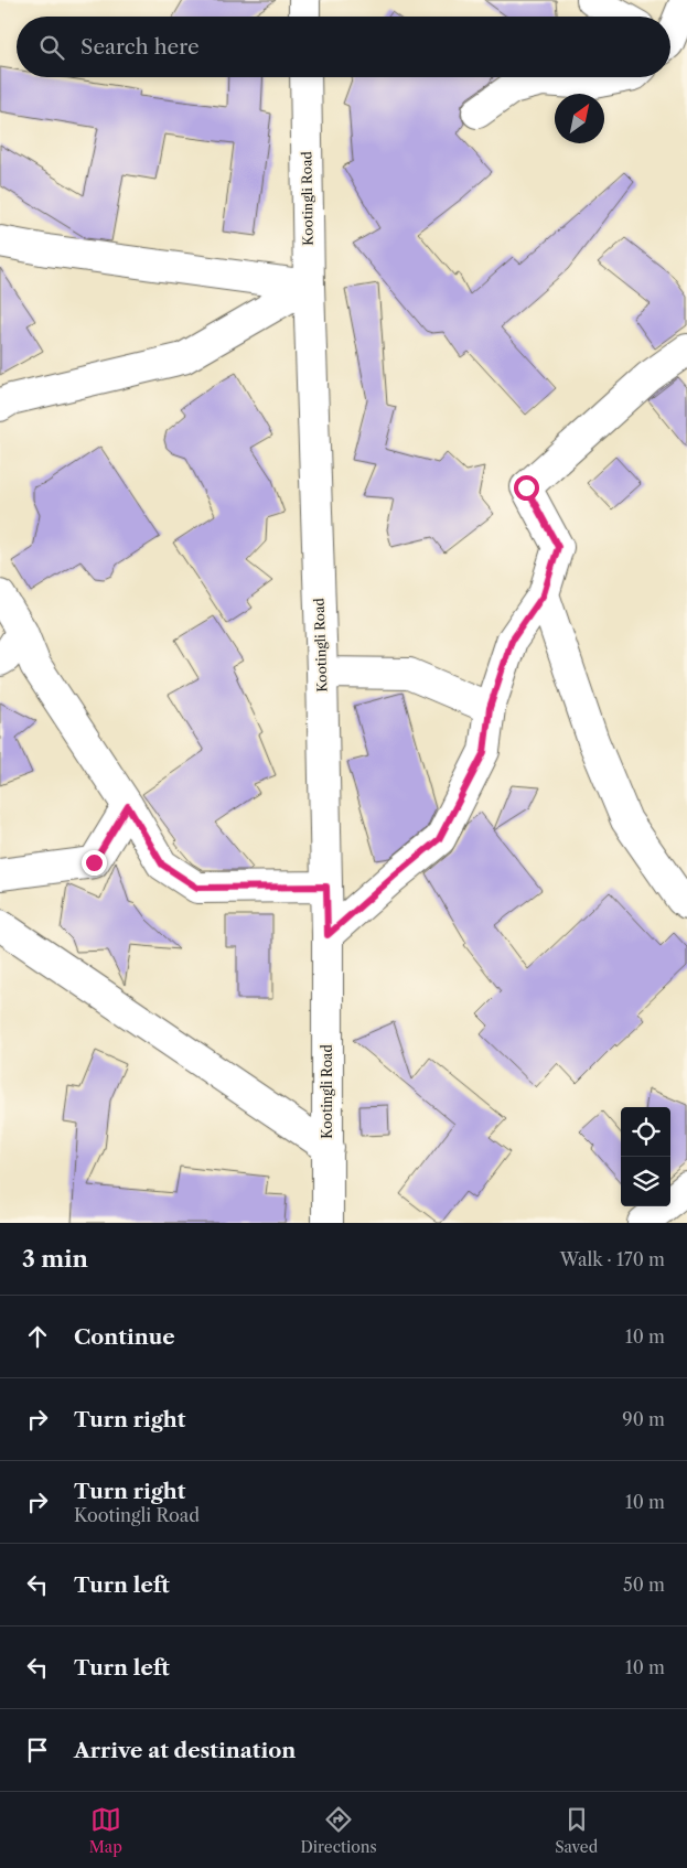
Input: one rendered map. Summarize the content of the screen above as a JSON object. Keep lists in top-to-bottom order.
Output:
{
  "streets": {
    "street": ["Kootingli Road"]
  },
  "north": "top right",
  "page": {
    "search": "Search here",
    "heading": ["3 min", "Walk · 170 m"],
    "list": [
      ["Continue", "10 m"],
      ["Turn right", "90 m"],
      ["Turn right", "Kootingli Road", "10 m"],
      ["Turn left", "50 m"],
      ["Turn left", "10 m"],
      "Arrive at destination"
    ],
    "nav": ["Map", "Directions", "Saved"]
  }
}
